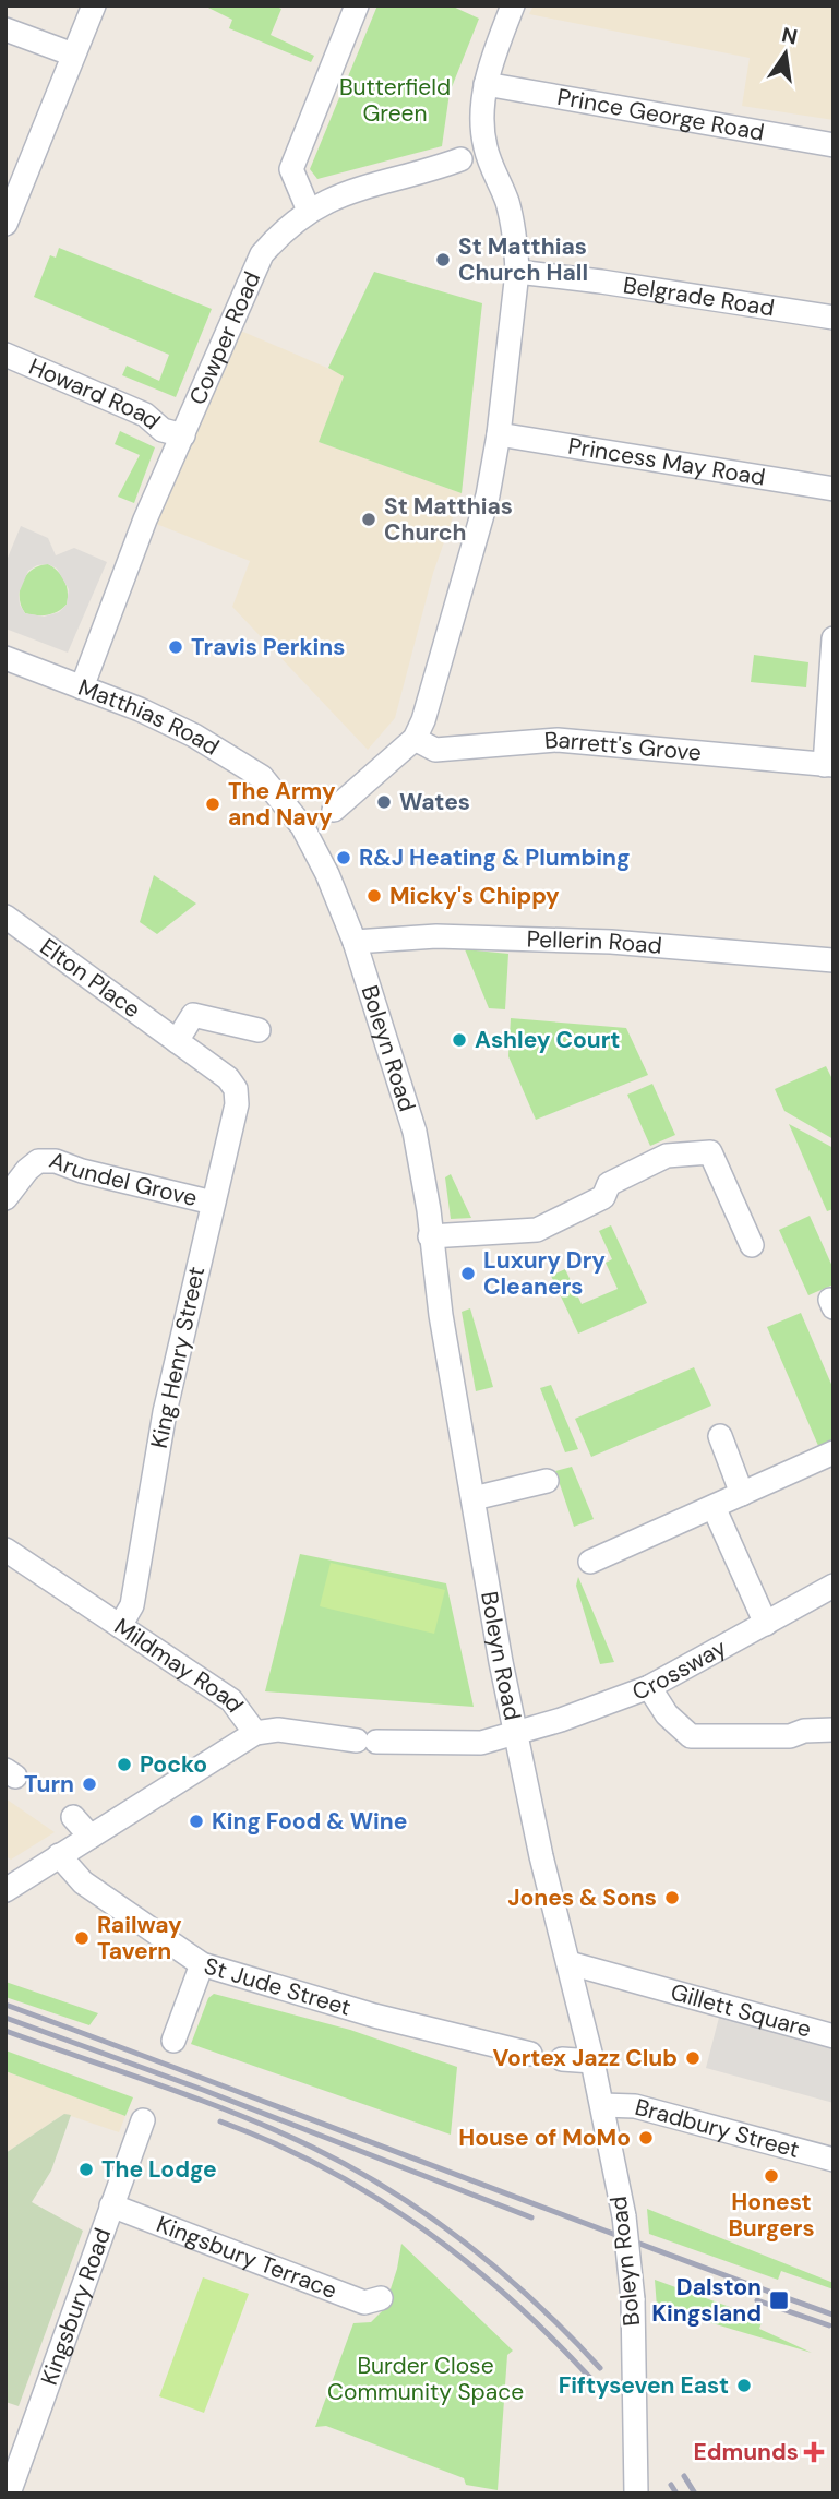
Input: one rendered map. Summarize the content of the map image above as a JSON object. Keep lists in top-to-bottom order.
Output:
{
  "streets": {
    "street": [
      "Prince George Road",
      "Belgrade Road",
      "Cowper Road",
      "Howard Road",
      "Princess May Road",
      "Matthias Road",
      "Barrett's Grove",
      "Pellerin Road",
      "Elton Place",
      "Boleyn Road",
      "Arundel Grove",
      "King Henry Street",
      "Mildmay Road",
      "Crossway",
      "St Jude Street",
      "Gillett Square",
      "Bradbury Street",
      "Kingsbury Terrace",
      "Kingsbury Road"
    ]
  },
  "crossings": [
    ["Cowper Road", "Howard Road"],
    ["Cowper Road", "Matthias Road"],
    ["Matthias Road", "Boleyn Road"],
    ["Pellerin Road", "Boleyn Road"],
    ["Elton Place", "King Henry Street"],
    ["Boleyn Road", "Mildmay Road"],
    ["Boleyn Road", "Crossway"],
    ["Boleyn Road", "Gillett Square"],
    ["Boleyn Road", "Bradbury Street"],
    ["Arundel Grove", "King Henry Street"],
    ["King Henry Street", "Mildmay Road"],
    ["Mildmay Road", "Crossway"],
    ["Kingsbury Terrace", "Kingsbury Road"]
  ],
  "parks": ["Butterfield Green", "Burder Close Community Space"],
  "places": {
    "other": [
      "St Matthias Church Hall",
      "St Matthias Church",
      "Travis Perkins",
      "Wates",
      "The Army and Navy",
      "R&J Heating & Plumbing",
      "Micky's Chippy",
      "Ashley Court",
      "Luxury Dry Cleaners",
      "Pocko",
      "Turn",
      "King Food & Wine",
      "Jones & Sons",
      "Railway Tavern",
      "Vortex Jazz Club",
      "House of MoMo",
      "The Lodge",
      "Honest Burgers",
      "Fiftyseven East"
    ],
    "transit": ["Dalston Kingsland"],
    "health": ["Edmunds"]
  },
  "north": "top"
}
